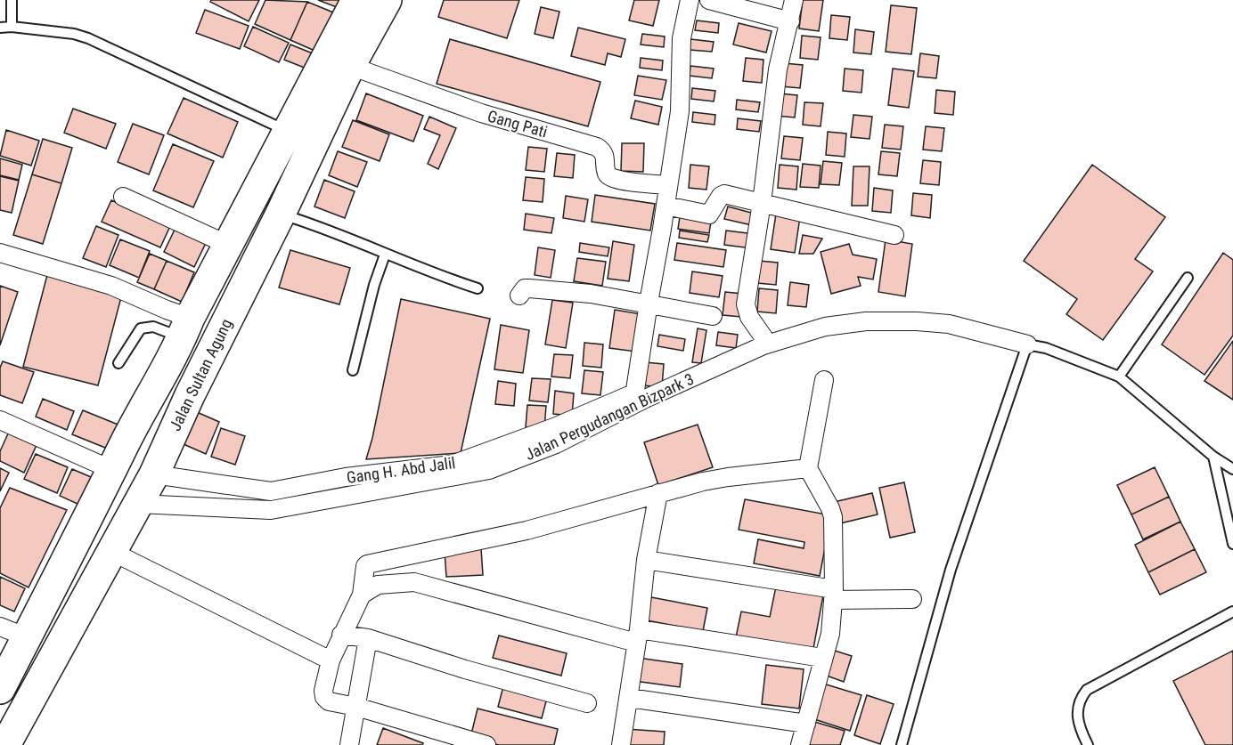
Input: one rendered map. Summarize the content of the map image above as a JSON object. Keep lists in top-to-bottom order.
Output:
{
  "streets": {
    "highway": ["Jalan Sultan Agung"],
    "street": ["Gang Pati", "Jalan Pergudangan Bizpark 3", "Gang H. Abd Jalil"]
  },
  "crossings": [
    ["Gang Pati", "Jalan Sultan Agung"],
    ["Jalan Sultan Agung", "Jalan Pergudangan Bizpark 3"],
    ["Jalan Sultan Agung", "Gang H. Abd Jalil"]
  ]
}
